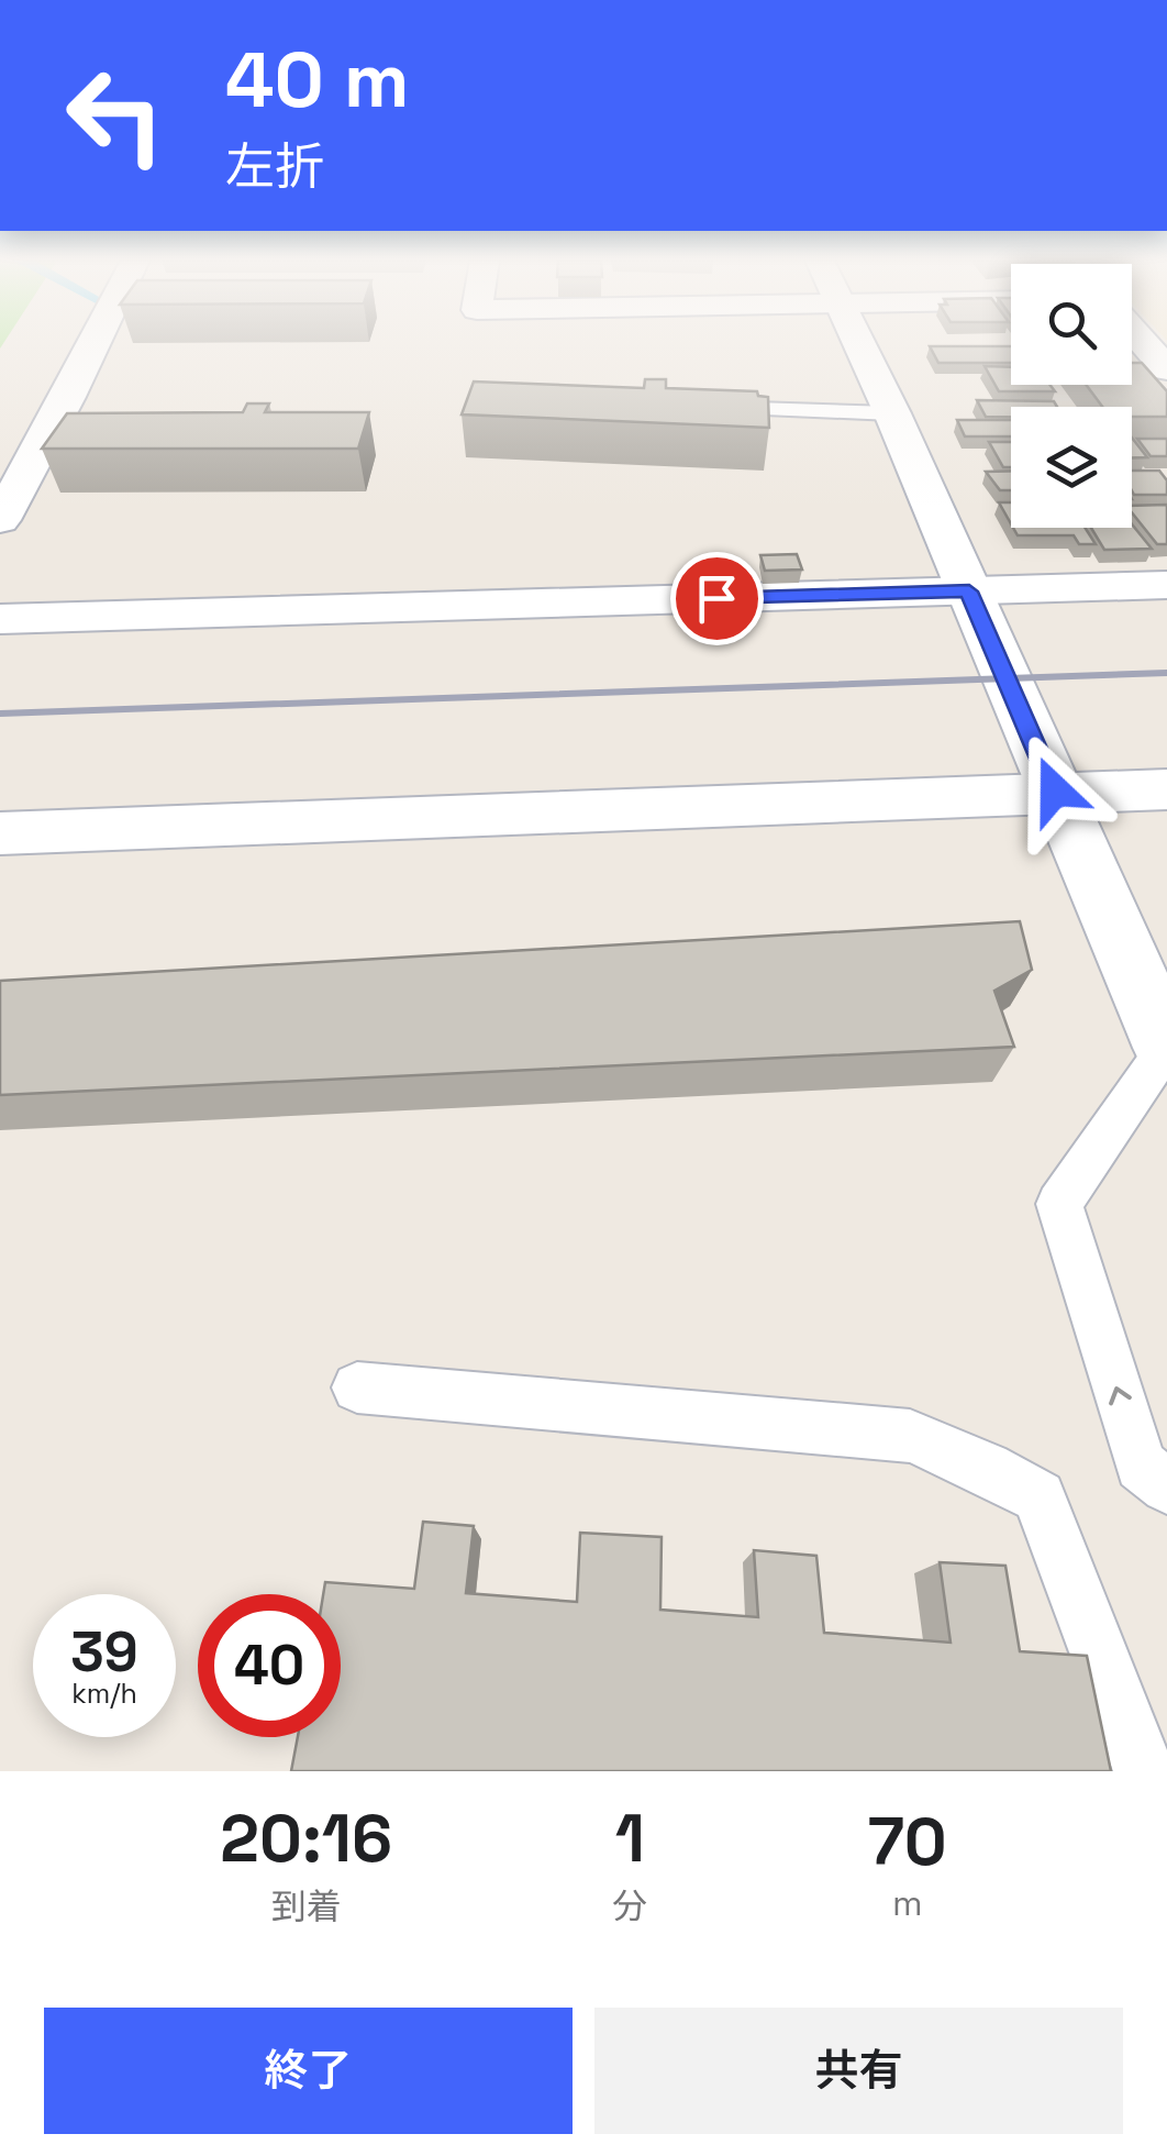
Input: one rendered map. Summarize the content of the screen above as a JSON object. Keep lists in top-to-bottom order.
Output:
{
  "page": {
    "turn": ["40 m", "左折"],
    "speed": "39 km/h",
    "limit": "40",
    "eta": [
      "20:16",
      "到着",
      "1",
      "分",
      "70",
      "m"
    ],
    "buttons": ["終了", "共有"]
  }
}
